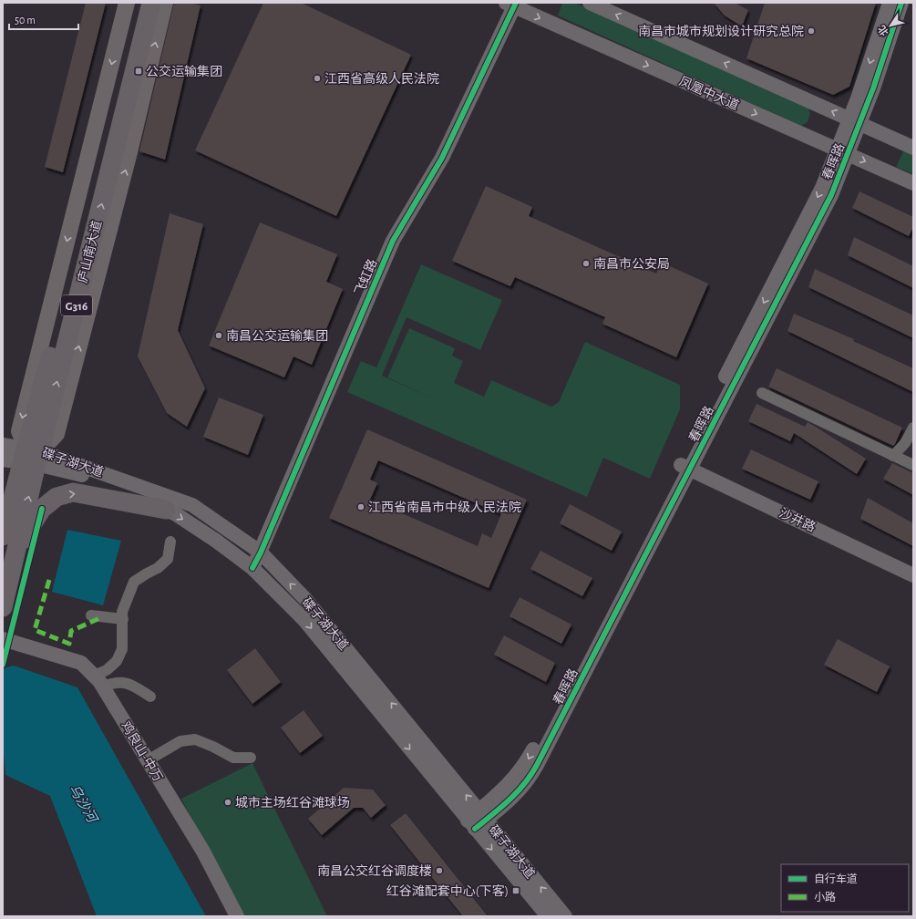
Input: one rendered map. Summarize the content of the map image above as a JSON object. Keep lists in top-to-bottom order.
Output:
{
  "streets": {
    "highway": ["庐山南大道", "G316"],
    "street": [
      "凤凰中大道",
      "春晖路",
      "飞虹路",
      "碟子湖大道",
      "沙井路",
      "鸡良山-中万"
    ]
  },
  "crossings": [
    ["凤凰中大道", "春晖路"],
    ["凤凰中大道", "飞虹路"],
    ["春晖路", "碟子湖大道"],
    ["春晖路", "沙井路"],
    ["庐山南大道", "碟子湖大道"],
    ["飞虹路", "碟子湖大道"]
  ],
  "water": ["乌沙河"],
  "places": {
    "other": [
      "南昌市城市规划设计研究总院",
      "江西省高级人民法院",
      "南昌市公安局",
      "南昌公交运输集团",
      "江西省南昌市中级人民法院",
      "城市主场红谷滩球场",
      "南昌公交红谷调度楼"
    ],
    "transit": ["公交运输集团", "红谷滩配套中心(下客)"]
  },
  "legend": ["自行车道", "小路"],
  "scale_bar": "50 m",
  "north": "bottom left"
}
